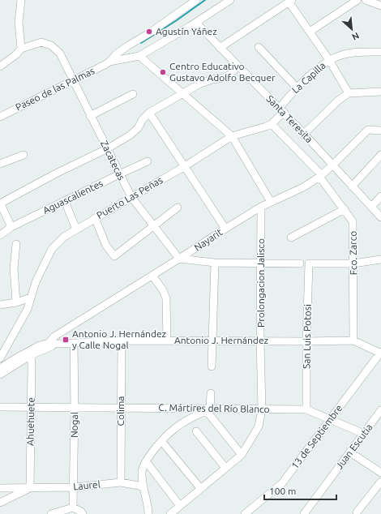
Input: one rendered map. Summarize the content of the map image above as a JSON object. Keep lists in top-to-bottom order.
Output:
{
  "streets": {
    "street": [
      "La Capilla",
      "Paseo de las Palmas",
      "Santa Teresita",
      "Zacatecas",
      "Aguascalientes",
      "Puerto Las Peñas",
      "Nayarit",
      "Fco. Zarco",
      "Prolongacion Jalisco",
      "San Luis Potosi",
      "Antonio J. Hernández",
      "C. Mártires del Río Blanco",
      "Colima",
      "Ahuehuete",
      "Nogal",
      "13 de Septiembre",
      "Juan Escutia",
      "Laurel"
    ]
  },
  "crossings": [
    ["La Capilla", "Santa Teresita"],
    ["La Capilla", "Puerto Las Peñas"],
    ["Paseo de las Palmas", "Santa Teresita"],
    ["Paseo de las Palmas", "Zacatecas"],
    ["Santa Teresita", "Puerto Las Peñas"],
    ["Santa Teresita", "Nayarit"],
    ["Zacatecas", "Aguascalientes"],
    ["Zacatecas", "Puerto Las Peñas"],
    ["Zacatecas", "Nayarit"],
    ["Puerto Las Peñas", "Fco. Zarco"],
    ["Nayarit", "Fco. Zarco"],
    ["Nayarit", "Prolongacion Jalisco"],
    ["Nayarit", "Antonio J. Hernández"],
    ["Fco. Zarco", "San Luis Potosi"],
    ["Fco. Zarco", "Antonio J. Hernández"],
    ["Prolongacion Jalisco", "Antonio J. Hernández"],
    ["Prolongacion Jalisco", "C. Mártires del Río Blanco"],
    ["San Luis Potosi", "Antonio J. Hernández"],
    ["San Luis Potosi", "C. Mártires del Río Blanco"],
    ["Antonio J. Hernández", "Colima"],
    ["Antonio J. Hernández", "Nogal"],
    ["Antonio J. Hernández", "13 de Septiembre"],
    ["C. Mártires del Río Blanco", "Colima"],
    ["C. Mártires del Río Blanco", "Ahuehuete"],
    ["C. Mártires del Río Blanco", "Nogal"],
    ["Colima", "Laurel"],
    ["Ahuehuete", "Laurel"],
    ["Nogal", "Laurel"]
  ],
  "places": {
    "other": ["Agustín Yáñez", "Centro Educativo Gustavo Adolfo Becquer"],
    "transit": ["Antonio J. Hernández y Calle Nogal"]
  },
  "scale_bar": "100 m",
  "north": "bottom right"
}
